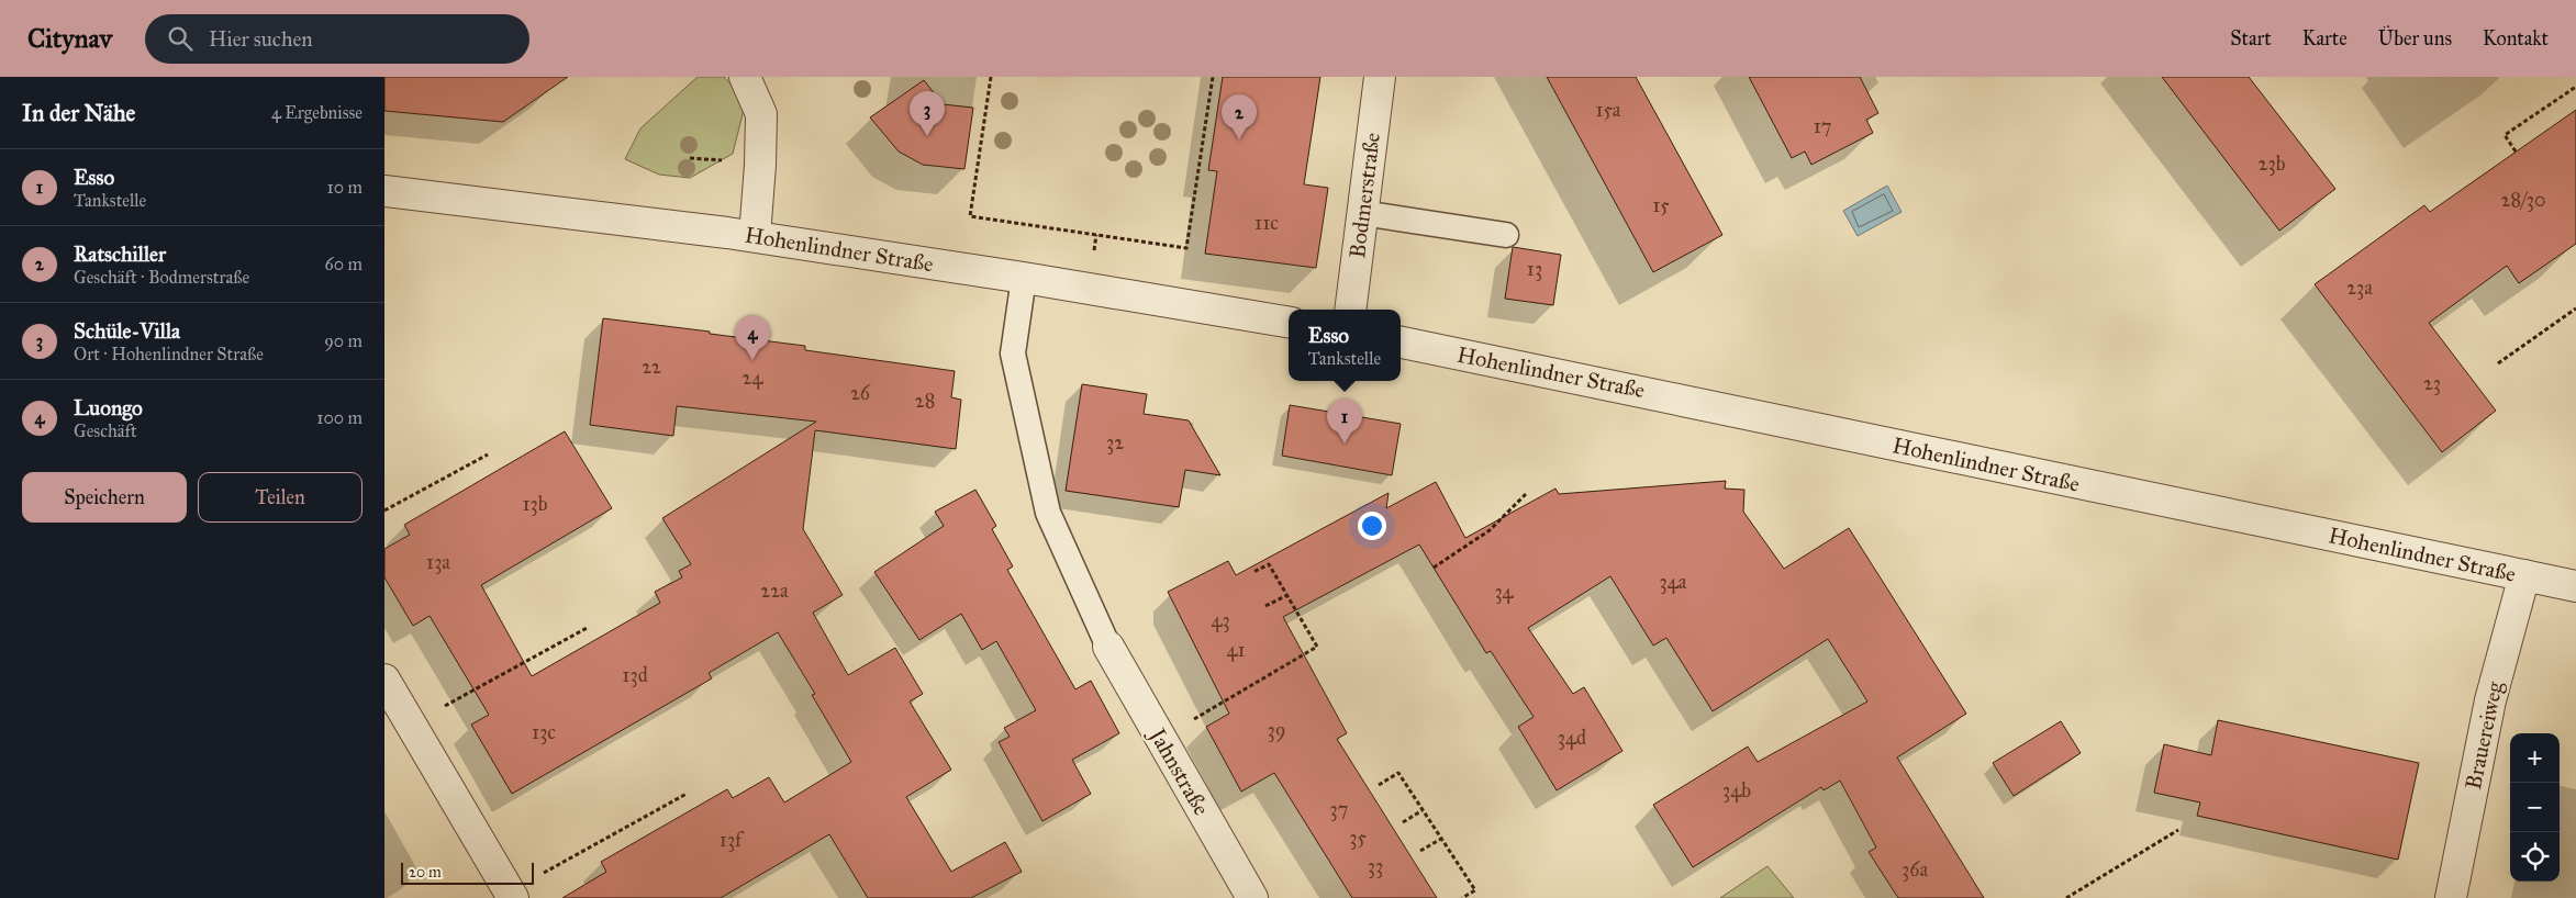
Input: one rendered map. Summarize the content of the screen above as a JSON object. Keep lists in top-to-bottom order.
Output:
{
  "streets": {
    "street": [
      "Bodmerstraße",
      "Hohenlindner Straße",
      "Brauereiweg",
      "Jahnstraße"
    ]
  },
  "crossings": [
    ["Hohenlindner Straße", "Brauereiweg"]
  ],
  "house_numbers": [
    "15a",
    "17",
    "23b",
    "28/30",
    "15",
    "11c",
    "13",
    "23a",
    "22",
    "24",
    "23",
    "26",
    "28",
    "32",
    "13b",
    "13a",
    "34a",
    "22a",
    "34",
    "43",
    "41",
    "13d",
    "39",
    "13c",
    "34d",
    "34b",
    "37",
    "35",
    "13f",
    "33",
    "36a"
  ],
  "scale_bar": "20 m",
  "page": {
    "header": "Citynav",
    "search": "Hier suchen",
    "nav": [
      "Start",
      "Karte",
      "Über uns",
      "Kontakt"
    ],
    "heading": ["In der Nähe", "4 Ergebnisse"],
    "pins": [
      "3",
      "2",
      "4",
      "1"
    ],
    "list": [
      {
        "mark": "1",
        "name": "Esso",
        "note": "Tankstelle",
        "value": "10 m"
      },
      {
        "mark": "2",
        "name": "Ratschiller",
        "note": "Geschäft · Bodmerstraße",
        "value": "60 m"
      },
      {
        "mark": "3",
        "name": "Schüle-Villa",
        "note": "Ort · Hohenlindner Straße",
        "value": "90 m"
      },
      {
        "mark": "4",
        "name": "Luongo",
        "note": "Geschäft",
        "value": "100 m"
      }
    ],
    "popup": ["Esso", "Tankstelle"],
    "buttons": ["Speichern", "Teilen"],
    "map_buttons": ["+", "−"],
    "scale": "20 m"
  }
}
